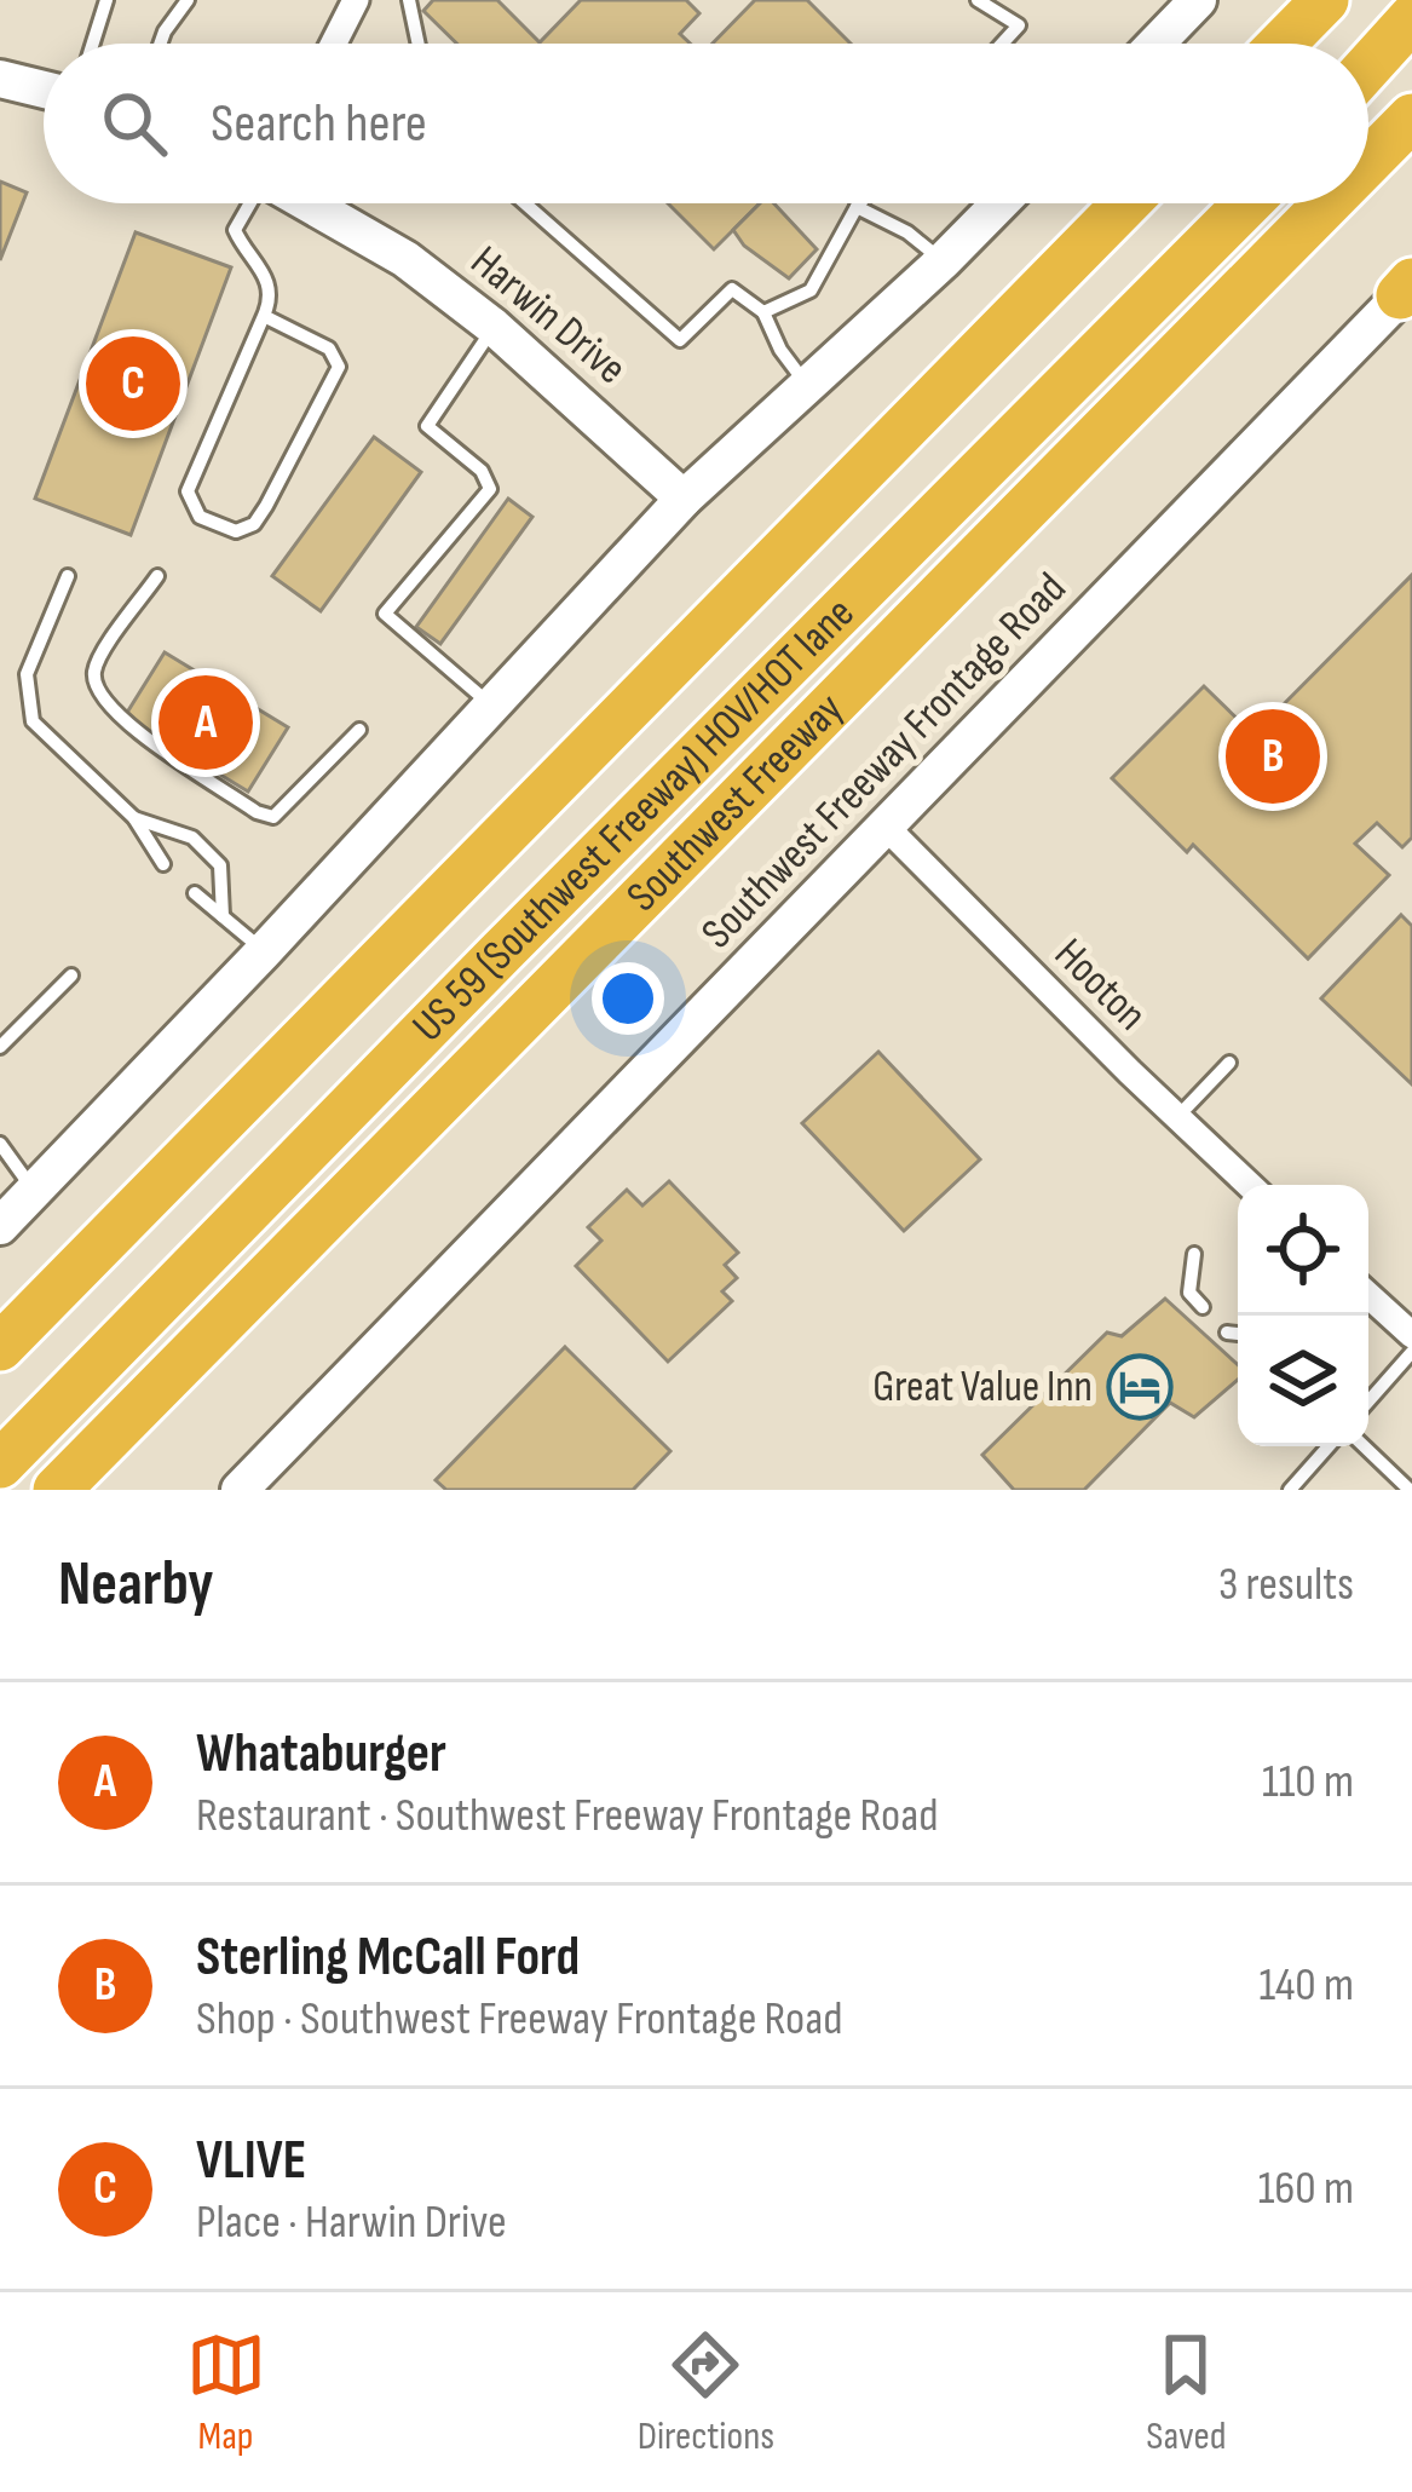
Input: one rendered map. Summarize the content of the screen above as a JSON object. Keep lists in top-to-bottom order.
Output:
{
  "streets": {
    "highway": ["Southwest Freeway", "US 59 (Southwest Freeway) HOV/HOT lane"],
    "main road": ["Harwin Drive", "Southwest Freeway Frontage Road"],
    "street": ["Hooton"]
  },
  "crossings": [
    ["Southwest Freeway Frontage Road", "Hooton"]
  ],
  "places": {
    "hotel": ["Great Value Inn"]
  },
  "page": {
    "search": "Search here",
    "pins": ["C", "A", "B"],
    "heading": ["Nearby", "3 results"],
    "list": [
      {
        "mark": "A",
        "name": "Whataburger",
        "note": "Restaurant · Southwest Freeway Frontage Road",
        "value": "110 m"
      },
      {
        "mark": "B",
        "name": "Sterling McCall Ford",
        "note": "Shop · Southwest Freeway Frontage Road",
        "value": "140 m"
      },
      {
        "mark": "C",
        "name": "VLIVE",
        "note": "Place · Harwin Drive",
        "value": "160 m"
      }
    ],
    "nav": ["Map", "Directions", "Saved"]
  }
}
